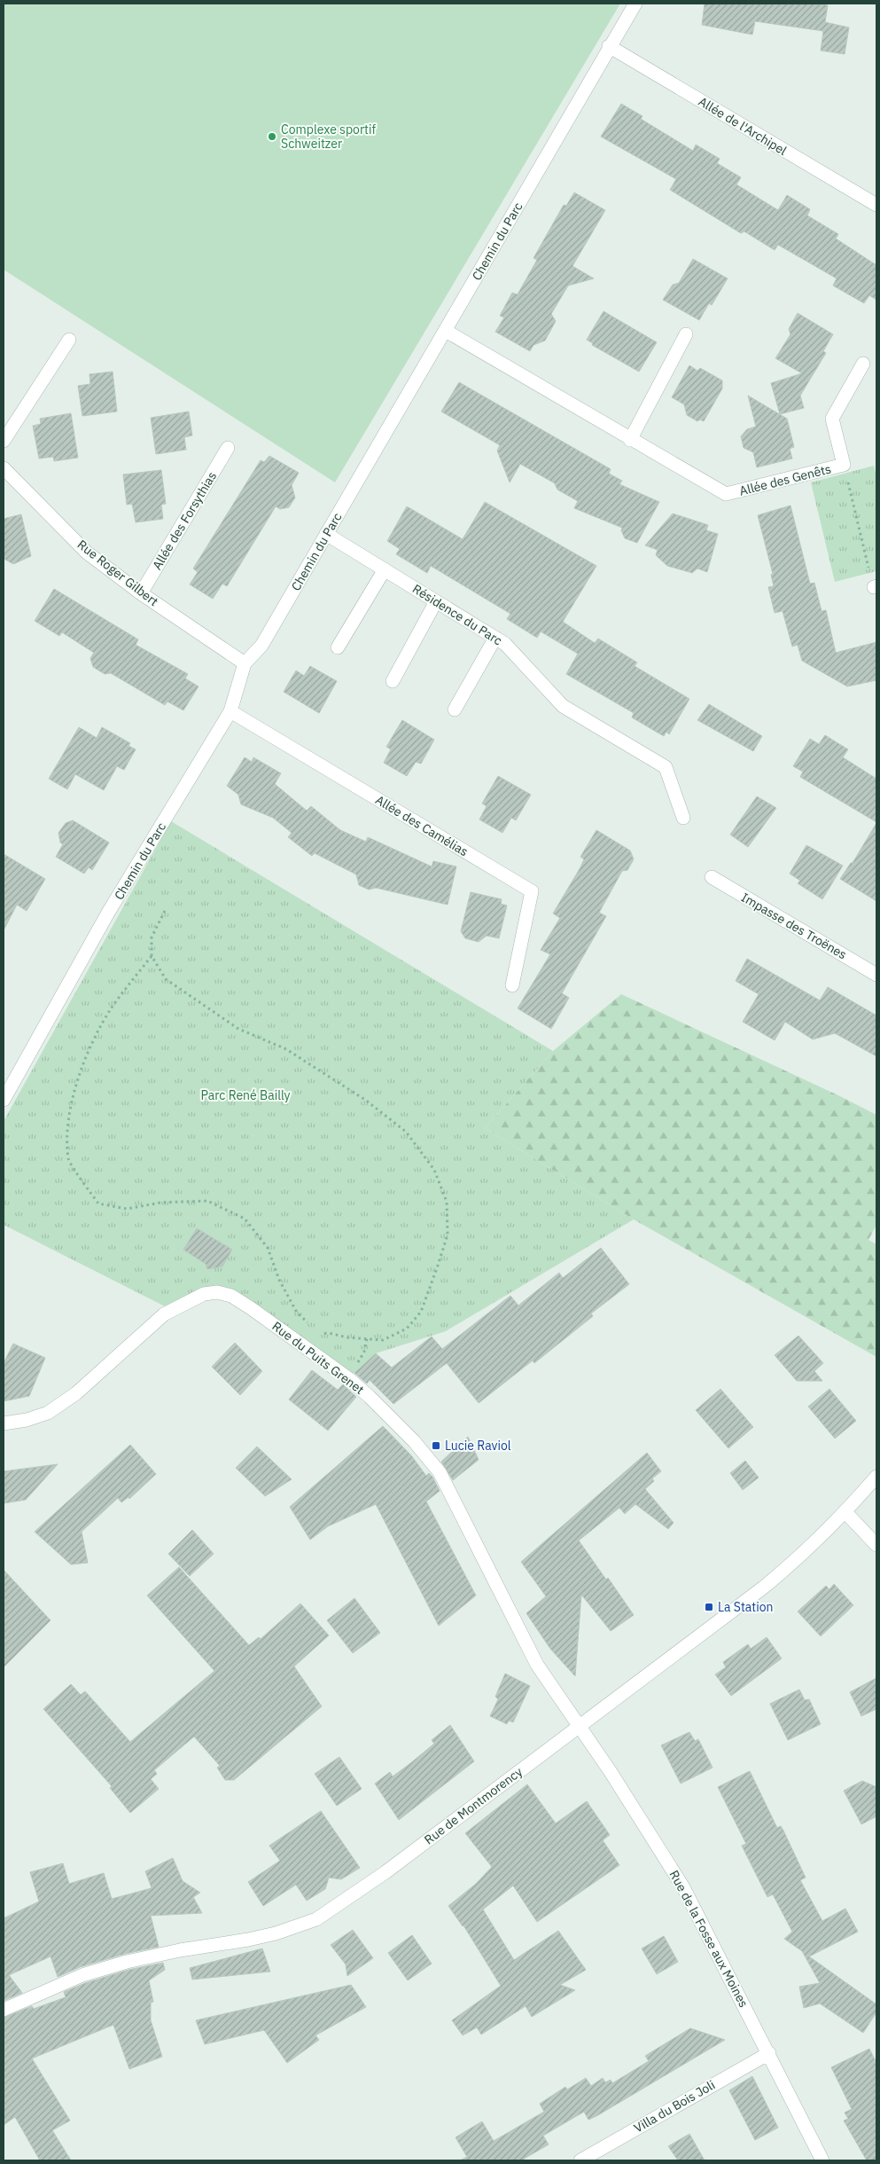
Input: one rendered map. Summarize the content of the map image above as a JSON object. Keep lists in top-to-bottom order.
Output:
{
  "streets": {
    "street": [
      "Allée de l'Archipel",
      "Chemin du Parc",
      "Allée des Genêts",
      "Allée des Forsythias",
      "Rue Roger Gilbert",
      "Résidence du Parc",
      "Allée des Camélias",
      "Impasse des Troënes",
      "Rue du Puits Grenet",
      "Rue de Montmorency",
      "Rue de la Fosse aux Moines",
      "Villa du Bois Joli"
    ]
  },
  "crossings": [
    ["Allée de l'Archipel", "Chemin du Parc"],
    ["Chemin du Parc", "Allée des Genêts"],
    ["Chemin du Parc", "Rue Roger Gilbert"],
    ["Chemin du Parc", "Résidence du Parc"],
    ["Chemin du Parc", "Allée des Camélias"],
    ["Allée des Forsythias", "Rue Roger Gilbert"],
    ["Rue du Puits Grenet", "Rue de Montmorency"],
    ["Rue du Puits Grenet", "Rue de la Fosse aux Moines"],
    ["Rue de Montmorency", "Rue de la Fosse aux Moines"],
    ["Rue de la Fosse aux Moines", "Villa du Bois Joli"]
  ],
  "parks": ["Parc René Bailly"],
  "places": {
    "other": ["Complexe sportif Schweitzer"],
    "transit": ["Lucie Raviol", "La Station"]
  }
}
